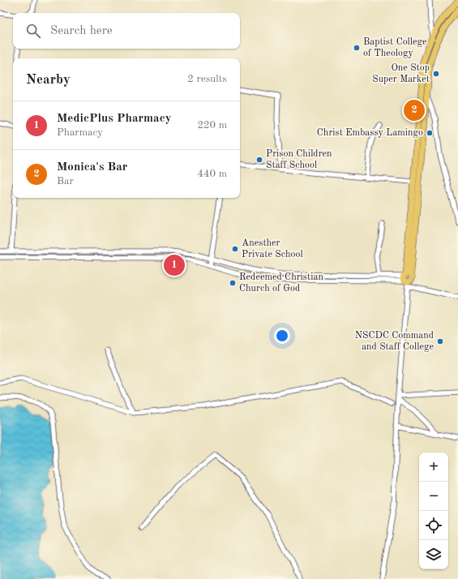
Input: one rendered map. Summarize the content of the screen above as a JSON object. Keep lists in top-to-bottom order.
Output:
{
  "places": [
    "Baptist College of Theology",
    "One Stop Super Market",
    "Christ Embassy Lamingo",
    "Prison Children Staff School",
    "Anesther Private School",
    "Redeemed Christian Church of God",
    "NSCDC Command and Staff College"
  ],
  "page": {
    "search": "Search here",
    "heading": ["Nearby", "2 results"],
    "pins": ["2", "1"],
    "list": [
      {
        "mark": "1",
        "name": "MedicPlus Pharmacy",
        "note": "Pharmacy",
        "value": "220 m"
      },
      {
        "mark": "2",
        "name": "Monica's Bar",
        "note": "Bar",
        "value": "440 m"
      }
    ],
    "map_buttons": ["+", "−"]
  }
}
